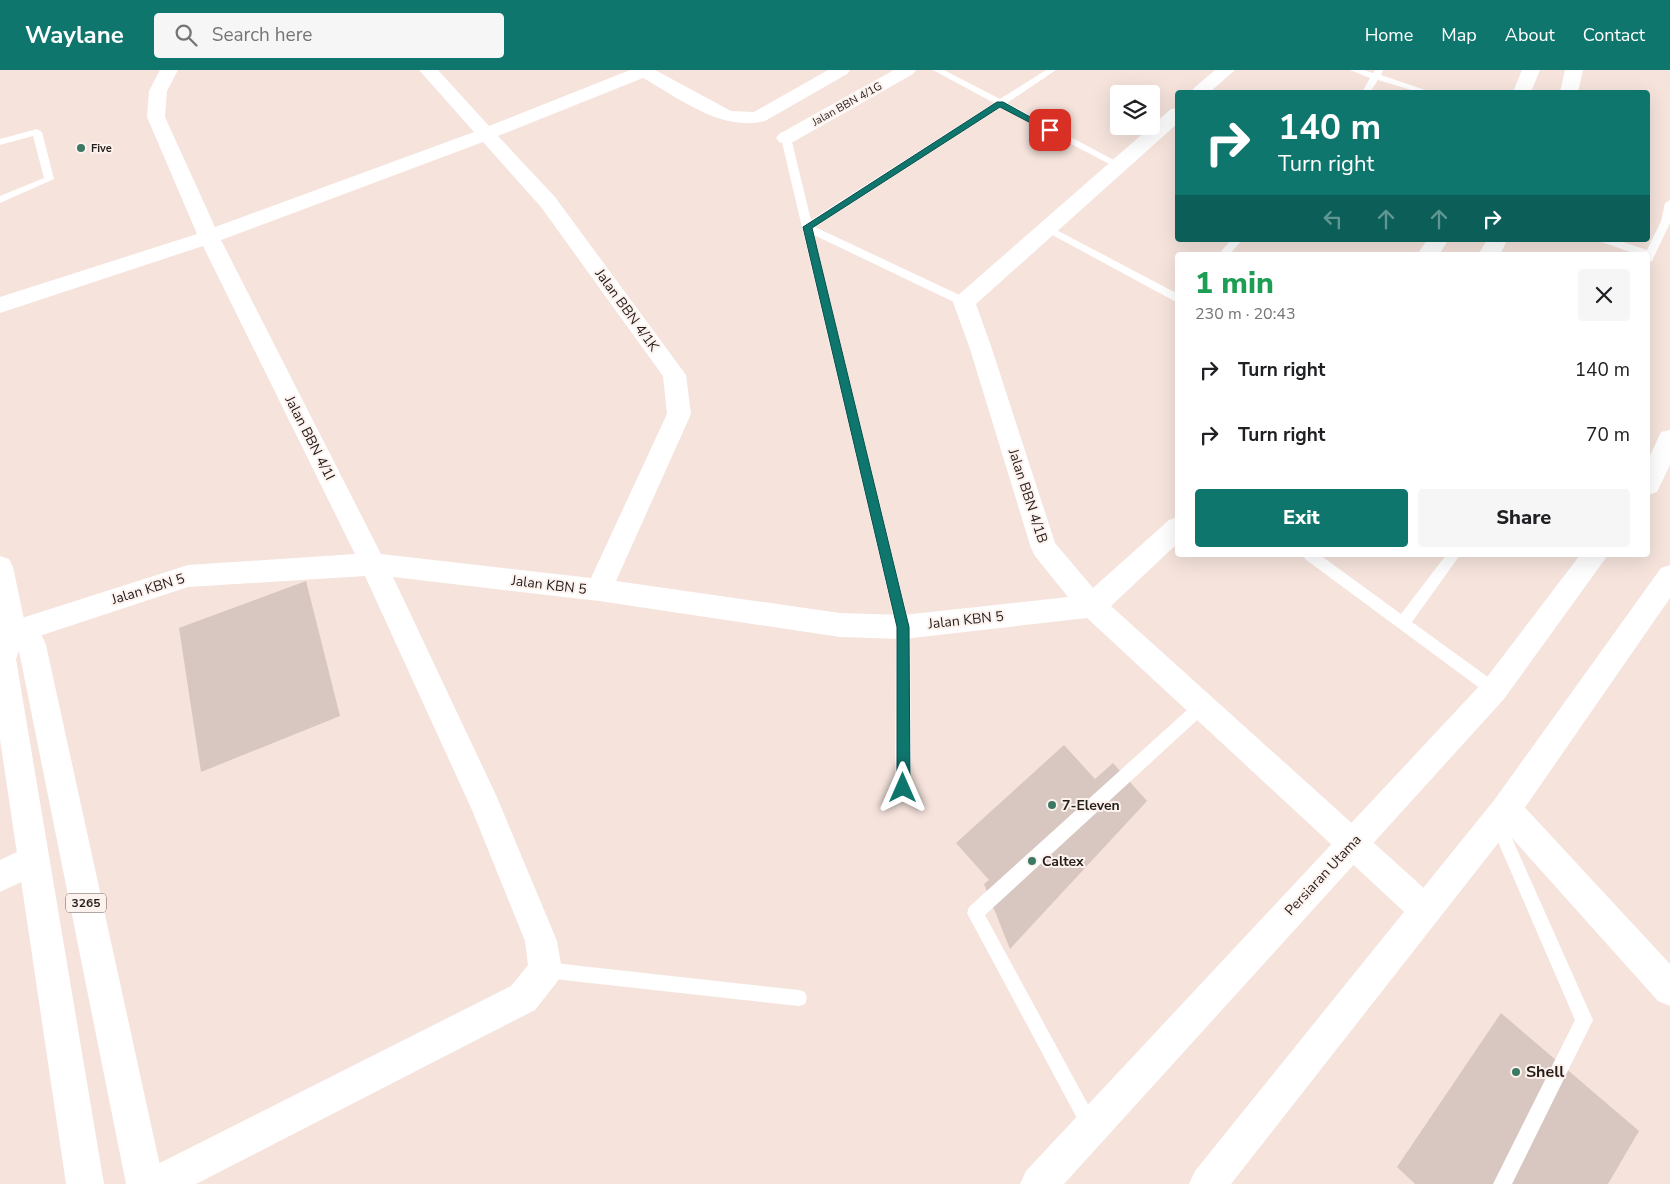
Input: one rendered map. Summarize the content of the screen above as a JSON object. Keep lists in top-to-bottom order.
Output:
{
  "streets": {
    "street": [
      "Jalan BBN 4/1G",
      "Jalan BBN 4/1K",
      "Jalan BBN 4/1I",
      "Jalan BBN 4/1B",
      "Jalan KBN 5",
      "Persiaran Utama",
      "3265"
    ]
  },
  "crossings": [
    ["Jalan BBN 4/1K", "Jalan KBN 5"],
    ["Jalan BBN 4/1I", "Jalan KBN 5"],
    ["Jalan BBN 4/1B", "Jalan KBN 5"],
    ["Jalan BBN 4/1B", "Persiaran Utama"],
    ["Jalan KBN 5", "3265"]
  ],
  "places": [
    "Five",
    "7-Eleven",
    "Caltex",
    "Shell"
  ],
  "page": {
    "header": "Waylane",
    "search": "Search here",
    "nav": [
      "Home",
      "Map",
      "About",
      "Contact"
    ],
    "turn": ["140 m", "Turn right"],
    "heading": ["1 min", "230 m · 20:43"],
    "list": [
      {
        "name": "Turn right",
        "value": "140 m"
      },
      {
        "name": "Turn right",
        "value": "70 m"
      }
    ],
    "buttons": ["Exit", "Share"]
  }
}
